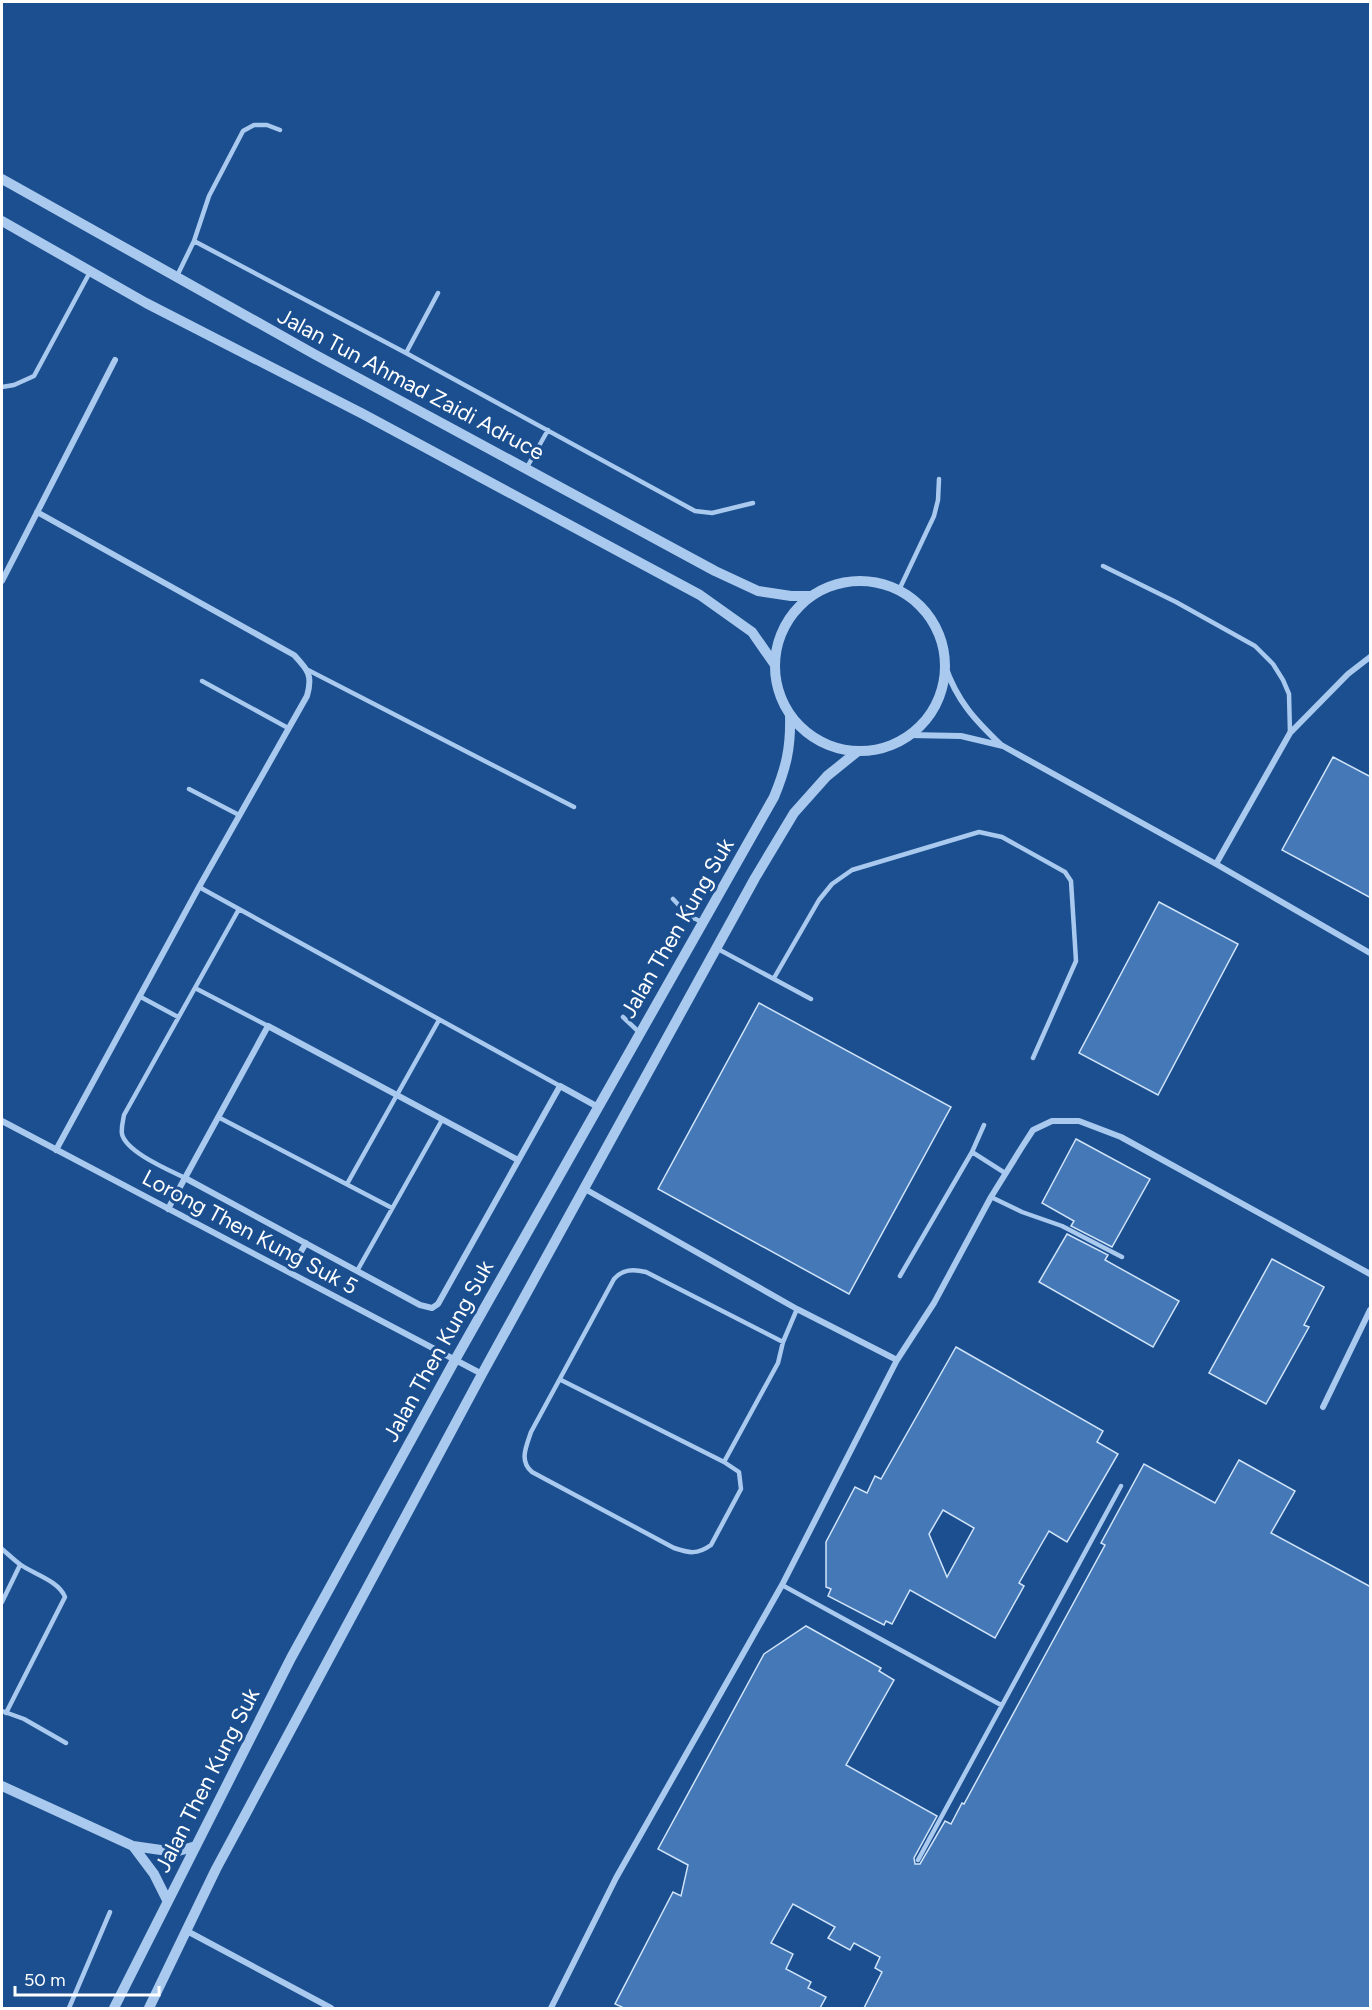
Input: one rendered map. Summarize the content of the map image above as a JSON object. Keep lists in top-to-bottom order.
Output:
{
  "streets": {
    "street": ["Jalan Tun Ahmad Zaidi Adruce", "Jalan Then Kung Suk", "Lorong Then Kung Suk 5"]
  },
  "crossings": [
    ["Jalan Tun Ahmad Zaidi Adruce", "Jalan Then Kung Suk"],
    ["Jalan Then Kung Suk", "Lorong Then Kung Suk 5"]
  ],
  "scale_bar": "50 m"
}
